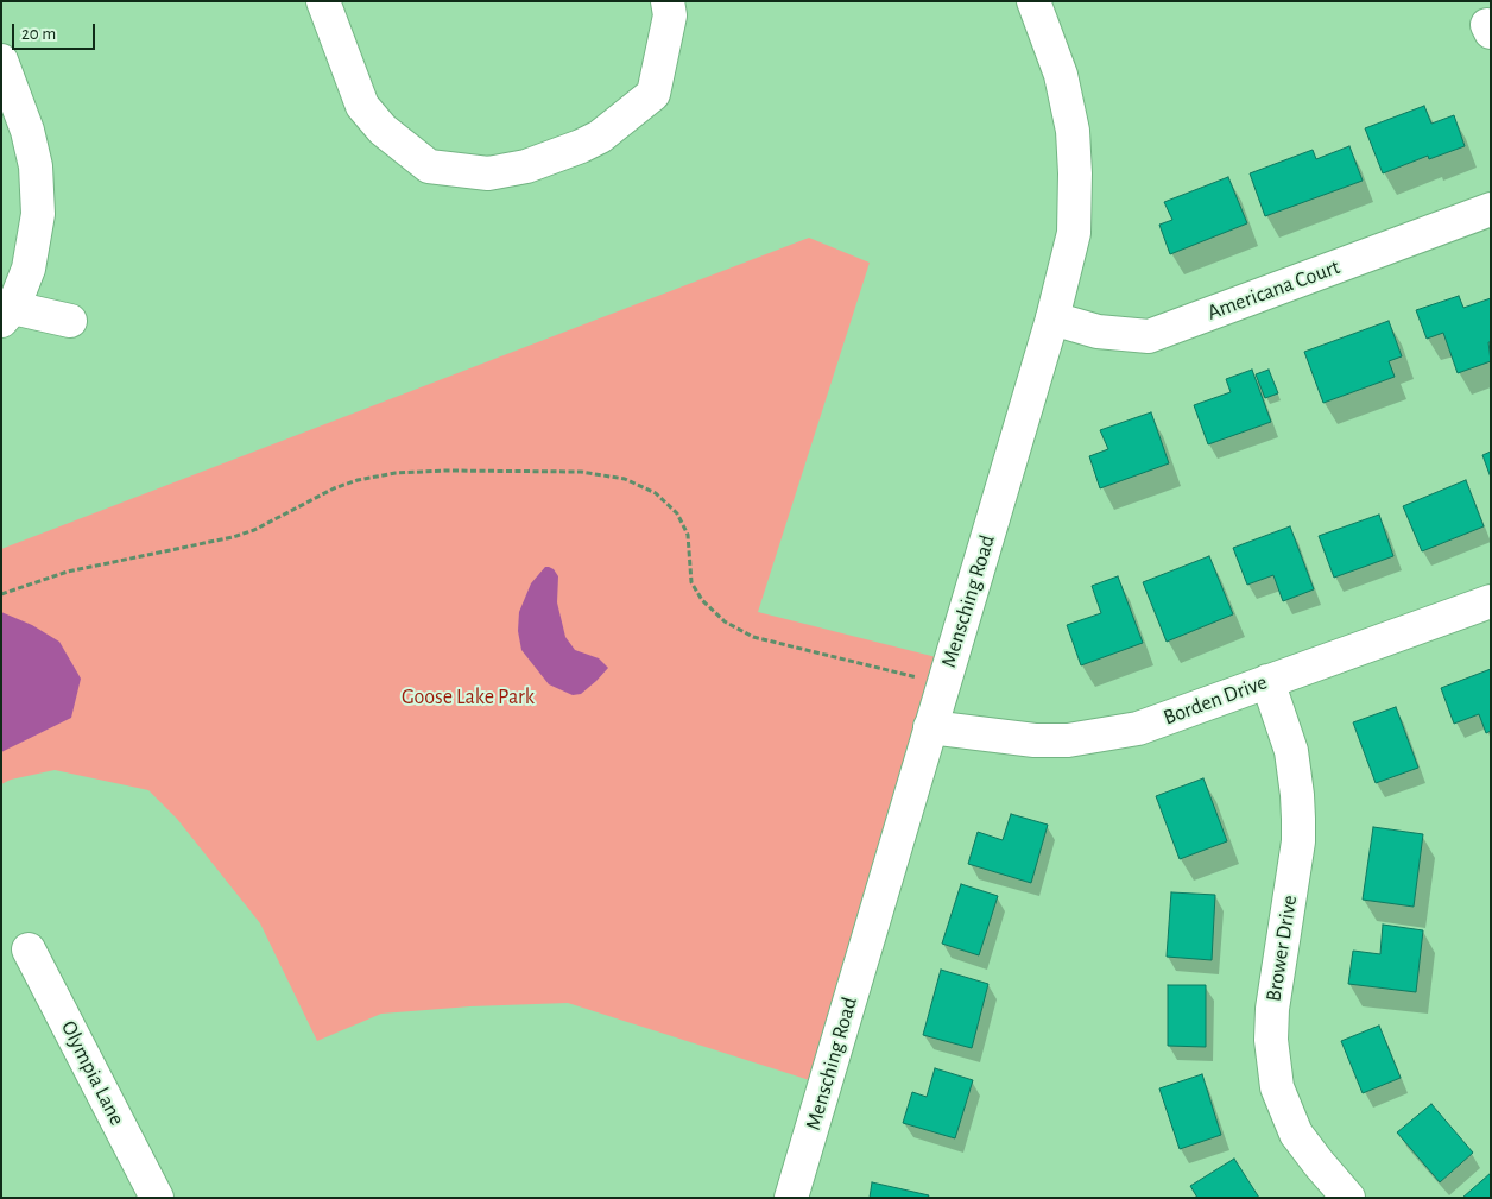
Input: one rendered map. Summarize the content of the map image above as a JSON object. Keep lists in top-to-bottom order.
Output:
{
  "streets": {
    "street": [
      "Americana Court",
      "Mensching Road",
      "Borden Drive",
      "Brower Drive",
      "Olympia Lane"
    ]
  },
  "crossings": [
    ["Americana Court", "Mensching Road"],
    ["Mensching Road", "Borden Drive"],
    ["Borden Drive", "Brower Drive"]
  ],
  "parks": ["Goose Lake Park"],
  "scale_bar": "20 m"
}
